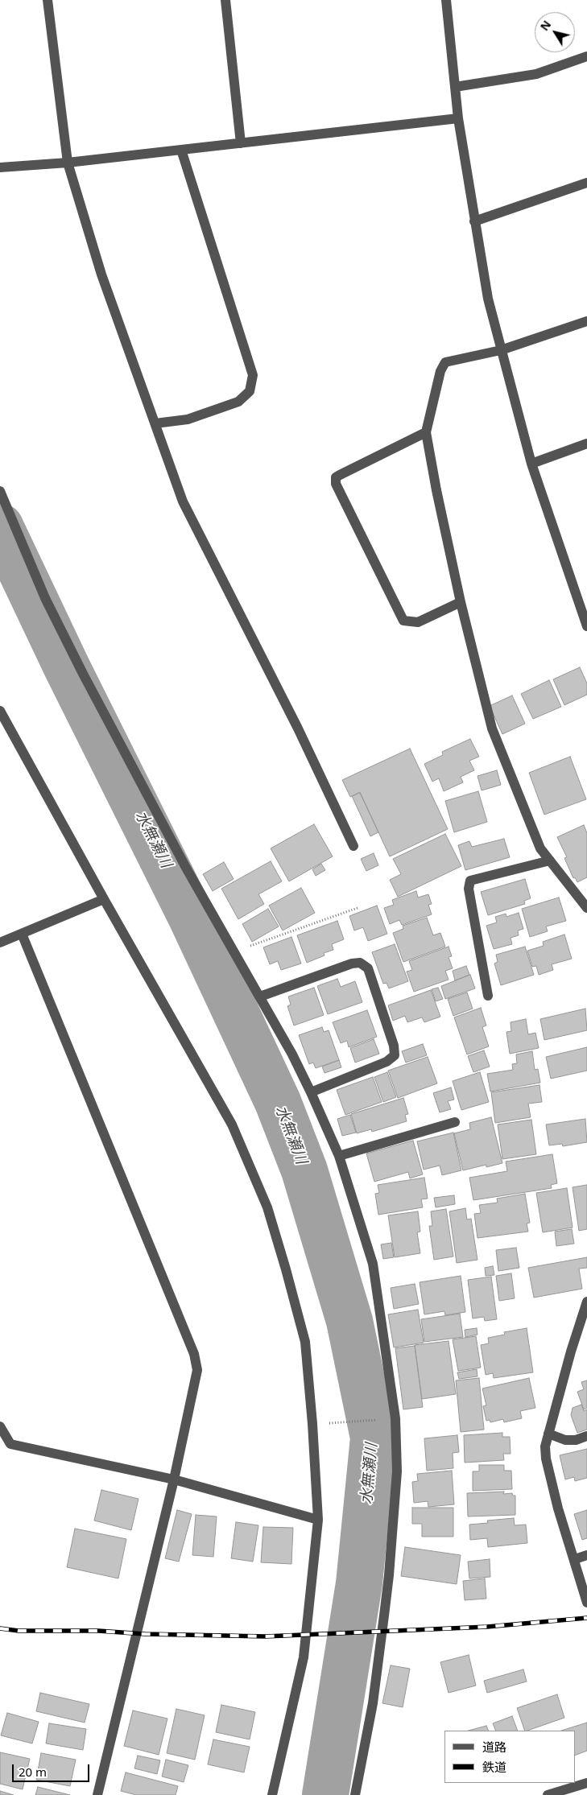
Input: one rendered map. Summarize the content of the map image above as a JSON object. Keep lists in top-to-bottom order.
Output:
{
  "water": ["水無瀬川"],
  "legend": ["道路", "鉄道"],
  "scale_bar": "20 m",
  "north": "top left"
}
